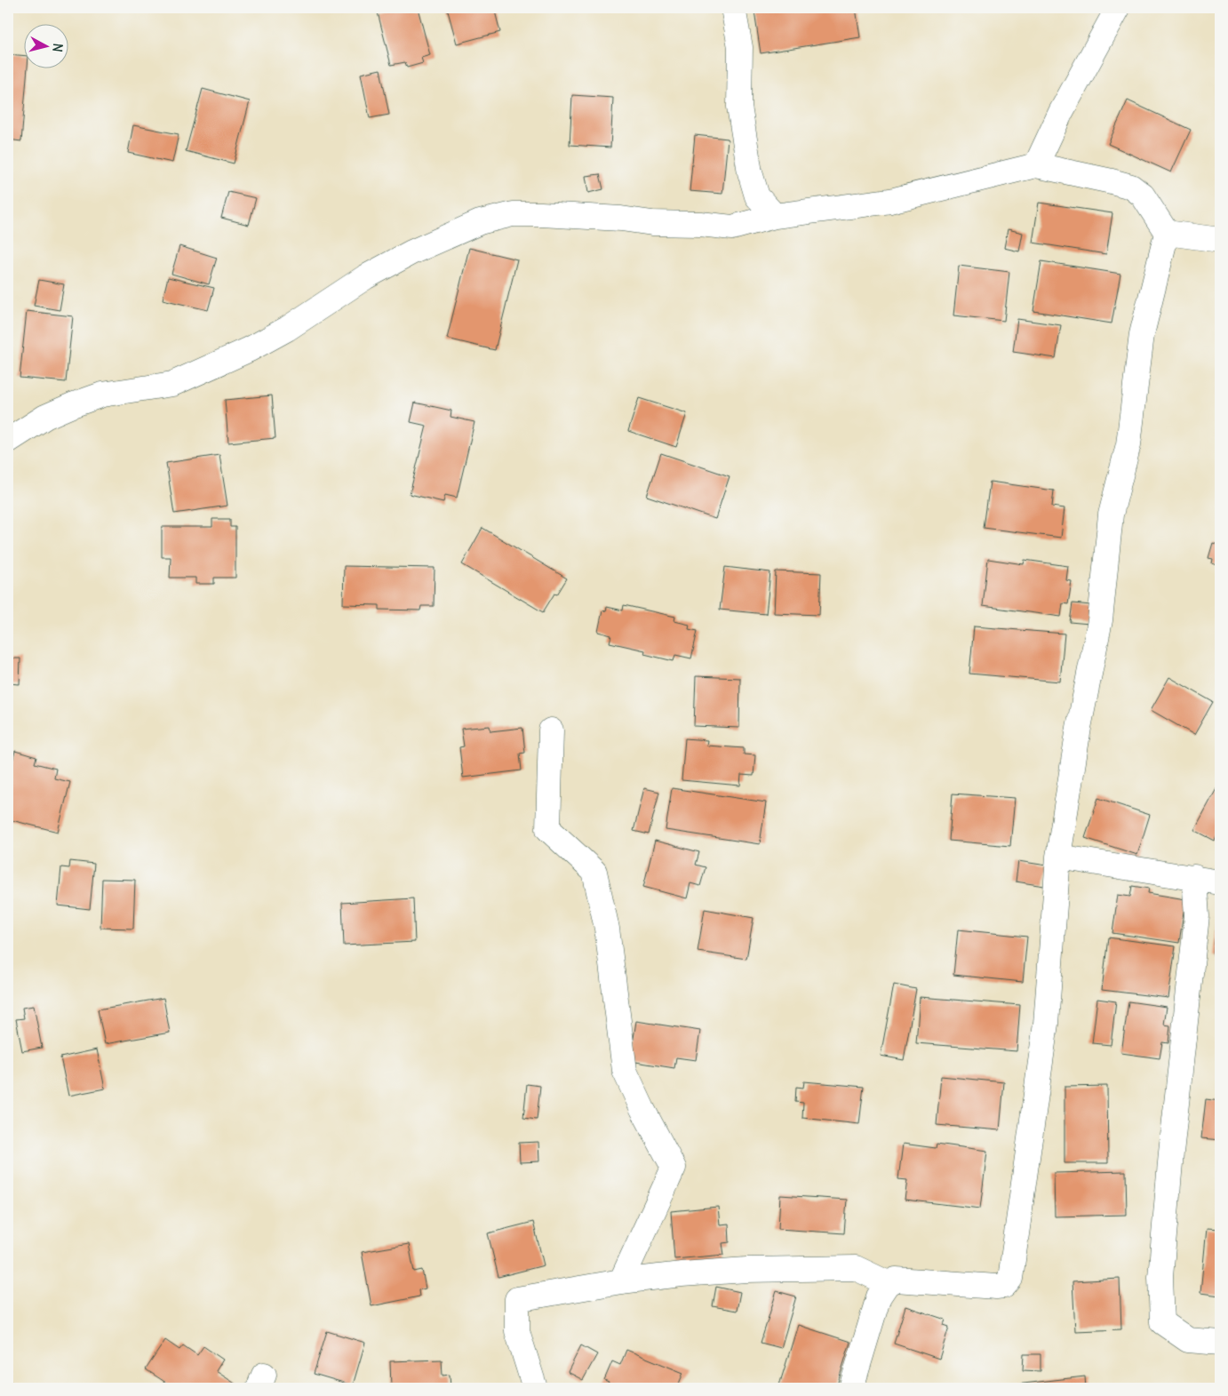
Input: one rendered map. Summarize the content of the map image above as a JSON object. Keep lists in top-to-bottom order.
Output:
{
  "north": "right"
}
